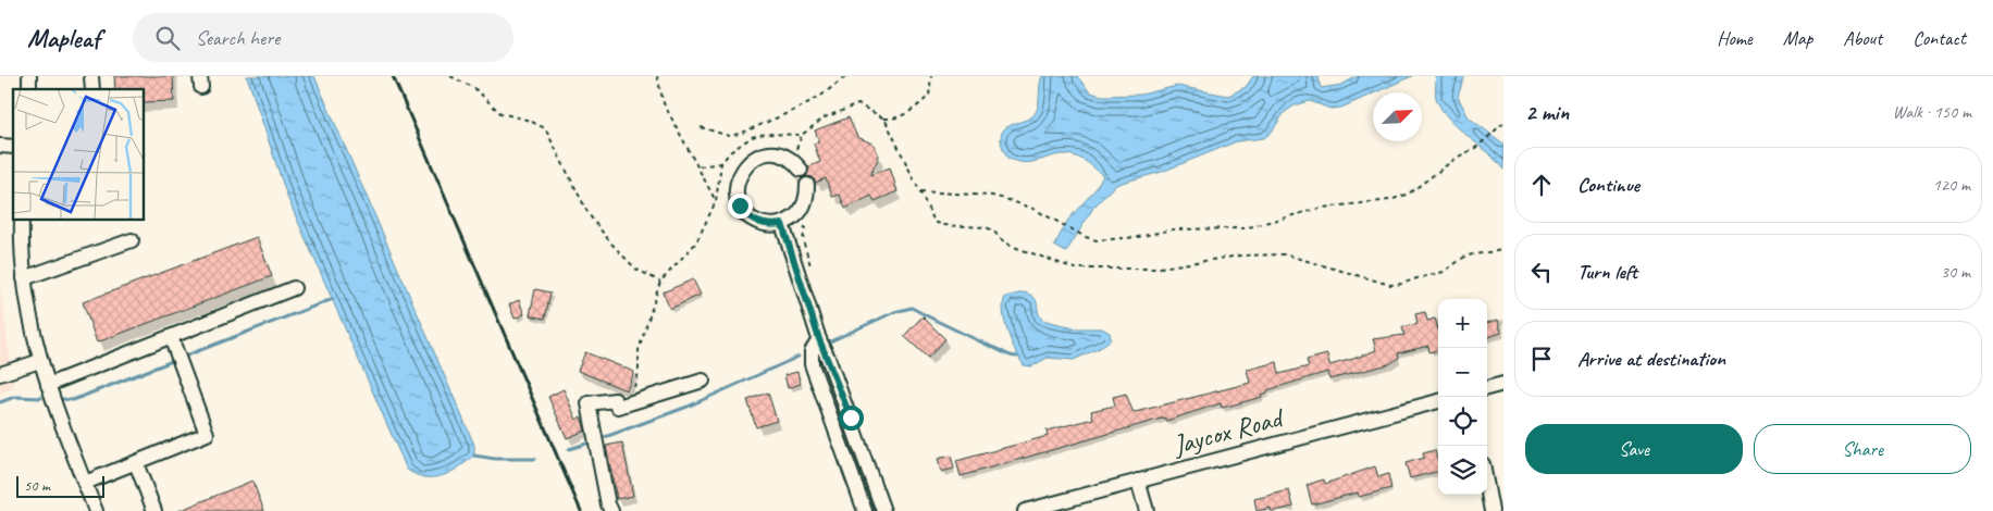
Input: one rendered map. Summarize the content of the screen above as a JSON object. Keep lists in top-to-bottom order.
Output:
{
  "streets": {
    "street": ["Jaycox Road"]
  },
  "scale_bar": "50 m",
  "north": "top right",
  "page": {
    "header": "Mapleaf",
    "search": "Search here",
    "nav": [
      "Home",
      "Map",
      "About",
      "Contact"
    ],
    "heading": ["2 min", "Walk · 150 m"],
    "list": [
      ["Continue", "120 m"],
      ["Turn left", "30 m"],
      "Arrive at destination"
    ],
    "map_buttons": ["+", "−"],
    "buttons": ["Save", "Share"],
    "scale": "50 m"
  }
}
